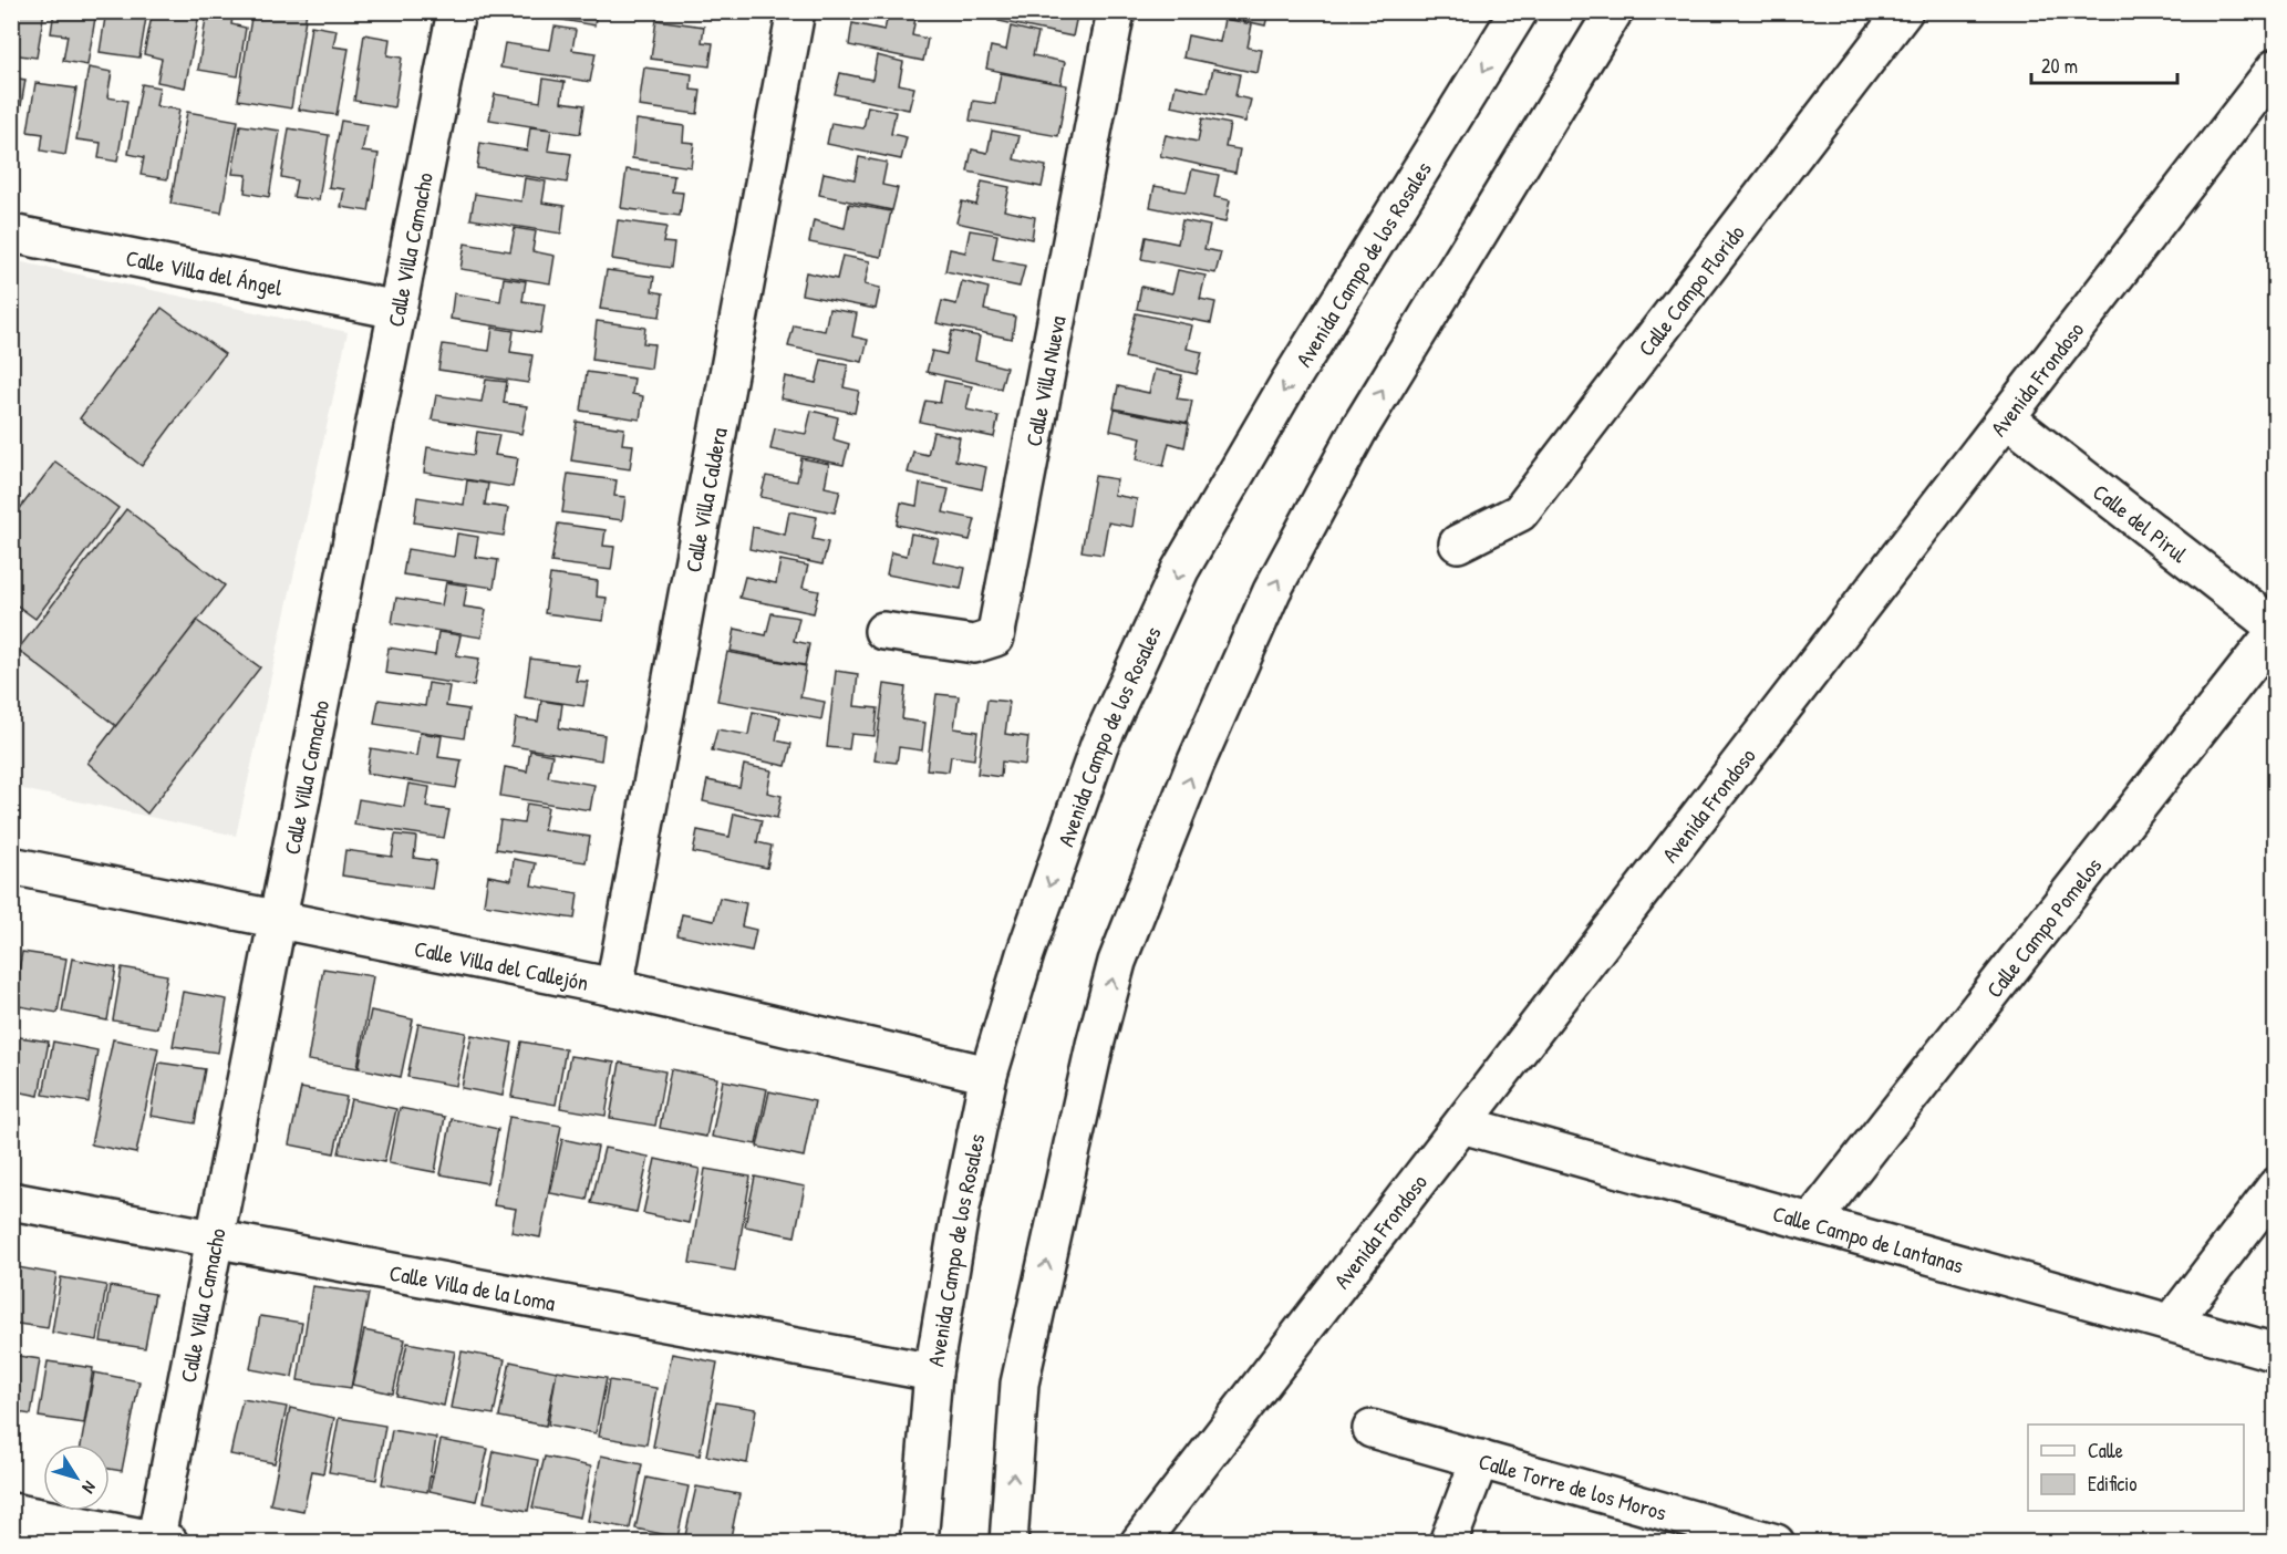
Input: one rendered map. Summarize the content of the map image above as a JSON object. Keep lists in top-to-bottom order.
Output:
{
  "streets": {
    "street": [
      "Calle Villa Camacho",
      "Avenida Campo de los Rosales",
      "Calle Villa del Ángel",
      "Calle Campo Florido",
      "Avenida Frondoso",
      "Calle Villa Nueva",
      "Calle Villa Caldera",
      "Calle del Pirul",
      "Calle Campo Pomelos",
      "Calle Villa del Callejón",
      "Calle Campo de Lantanas",
      "Calle Villa de la Loma",
      "Calle Torre de los Moros"
    ]
  },
  "crossings": [
    ["Calle Villa Camacho", "Calle Villa del Ángel"],
    ["Calle Villa Camacho", "Calle Villa del Callejón"],
    ["Calle Villa Camacho", "Calle Villa de la Loma"],
    ["Avenida Campo de los Rosales", "Calle Villa del Callejón"],
    ["Avenida Campo de los Rosales", "Calle Villa de la Loma"],
    ["Avenida Frondoso", "Calle del Pirul"],
    ["Avenida Frondoso", "Calle Campo de Lantanas"],
    ["Calle Villa Caldera", "Calle Villa del Callejón"],
    ["Calle del Pirul", "Calle Campo Pomelos"],
    ["Calle Campo Pomelos", "Calle Campo de Lantanas"]
  ],
  "legend": ["Calle", "Edificio"],
  "scale_bar": "20 m",
  "north": "bottom right"
}
